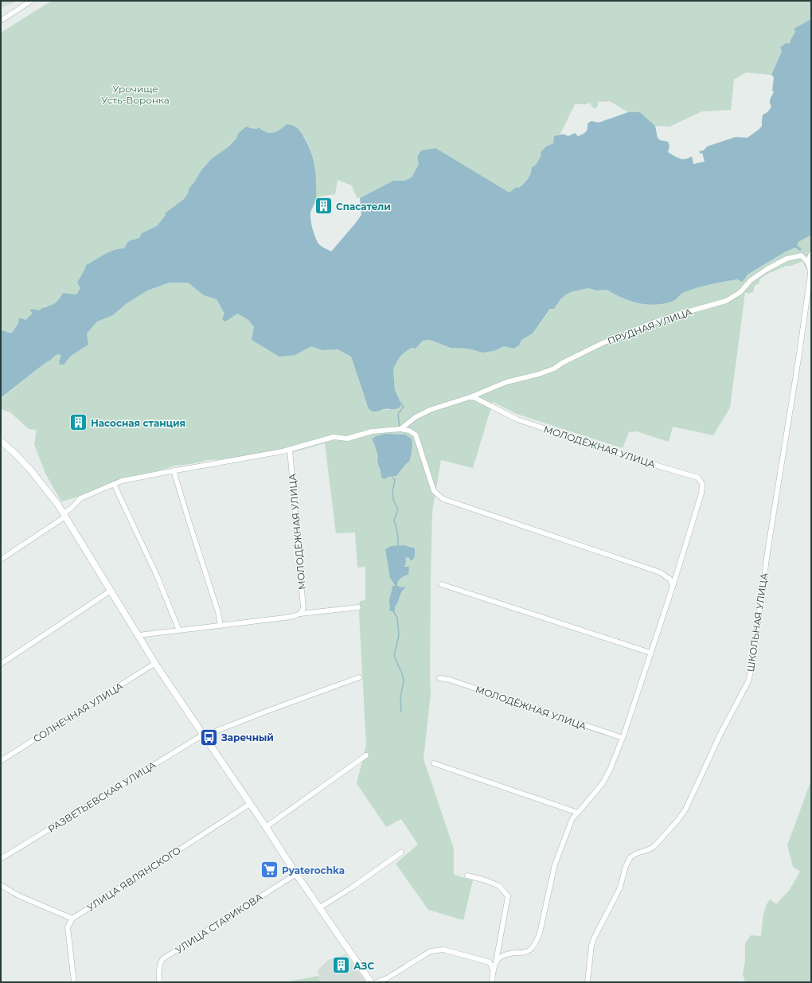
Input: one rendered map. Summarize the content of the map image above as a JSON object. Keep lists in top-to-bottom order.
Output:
{
  "streets": {
    "street": [
      "ПРУДНАЯ УЛИЦА",
      "МОЛОДЁЖНАЯ УЛИЦА",
      "ШКОЛЬНАЯ УЛИЦА",
      "СОЛНЕЧНАЯ УЛИЦА",
      "РАЗВЕТЬЕВСКАЯ УЛИЦА",
      "УЛИЦА ЯВЛЯНСКОГО",
      "УЛИЦА СТАРИКОВА"
    ]
  },
  "crossings": [
    ["ПРУДНАЯ УЛИЦА", "МОЛОДЁЖНАЯ УЛИЦА"],
    ["ПРУДНАЯ УЛИЦА", "ШКОЛЬНАЯ УЛИЦА"]
  ],
  "parks": ["Урочище Усть-Воронка"],
  "places": {
    "building": ["Спасатели", "Насосная станция", "АЗС"],
    "bus stop": ["Заречный"],
    "supermarket": ["Pyaterochka"]
  }
}
